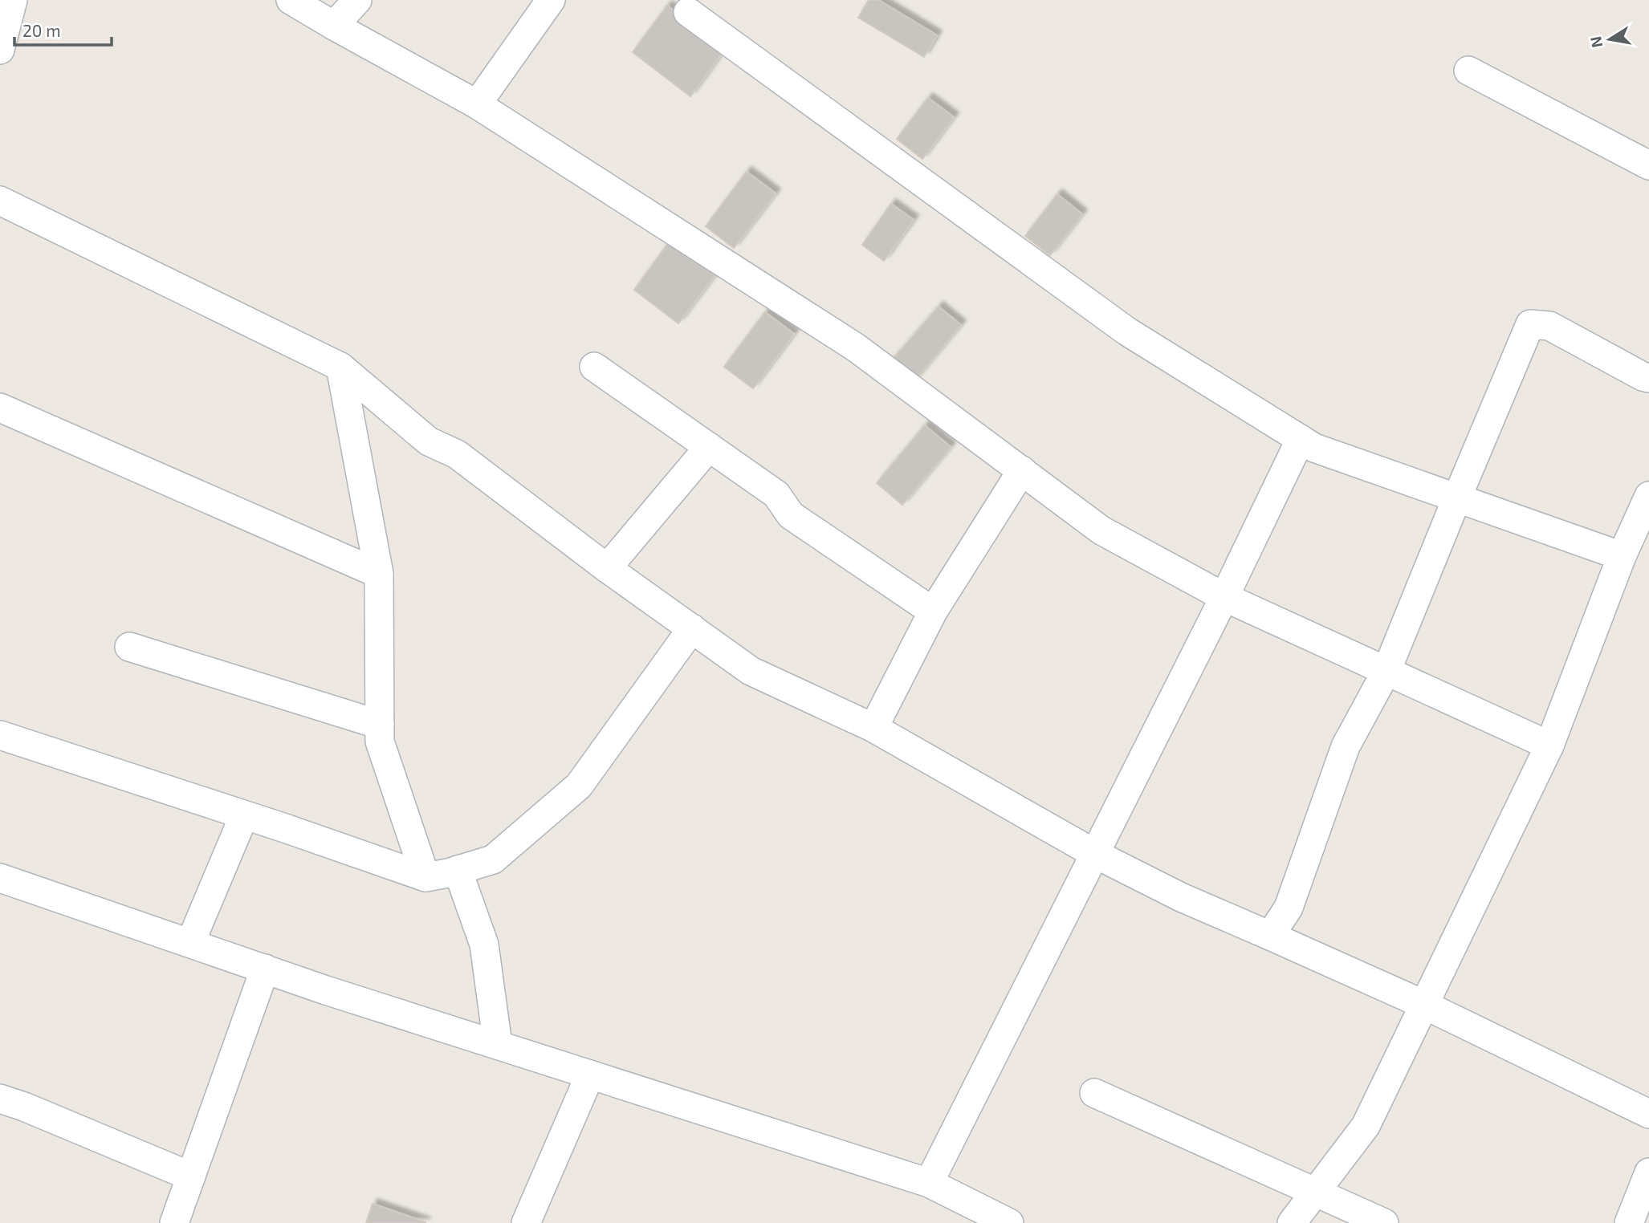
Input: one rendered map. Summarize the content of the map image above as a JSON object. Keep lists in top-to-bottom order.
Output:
{
  "scale_bar": "20 m",
  "north": "left"
}
